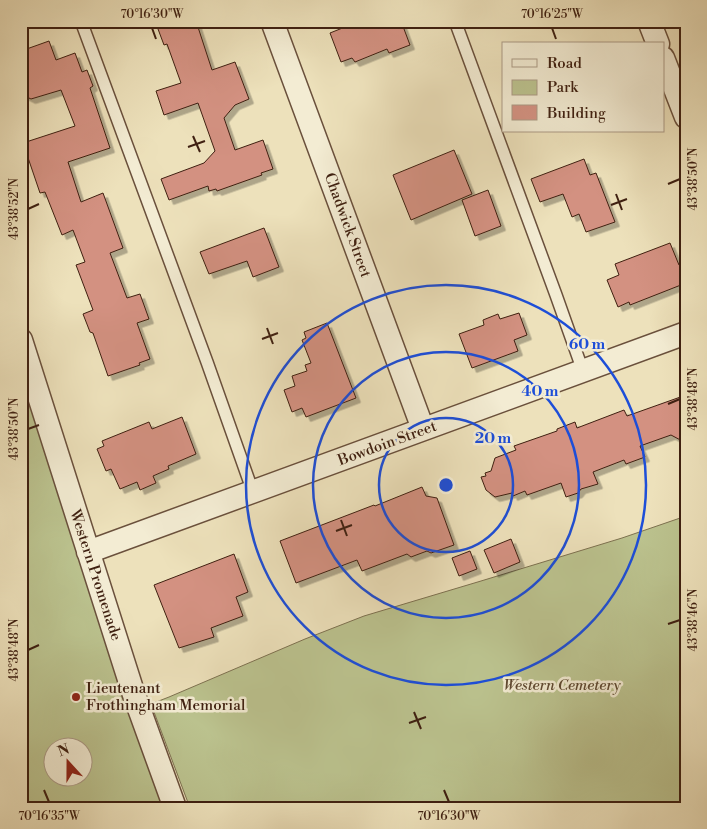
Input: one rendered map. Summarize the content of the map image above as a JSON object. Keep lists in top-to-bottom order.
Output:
{
  "streets": {
    "street": ["Chadwick Street", "Bowdoin Street", "Western Promenade"]
  },
  "crossings": [
    ["Chadwick Street", "Bowdoin Street"],
    ["Bowdoin Street", "Western Promenade"]
  ],
  "parks": ["Western Cemetery"],
  "places": ["Lieutenant Frothingham Memorial"],
  "legend": ["Road", "Park", "Building"],
  "north": "top",
  "coordinates": [
    "70°16'30\"W",
    "70°16'25\"W",
    "43°38'50\"N",
    "43°38'52\"N",
    "43°38'48\"N",
    "43°38'46\"N",
    "70°16'35\"W"
  ],
  "rings": ["60 m", "40 m", "20 m"]
}
